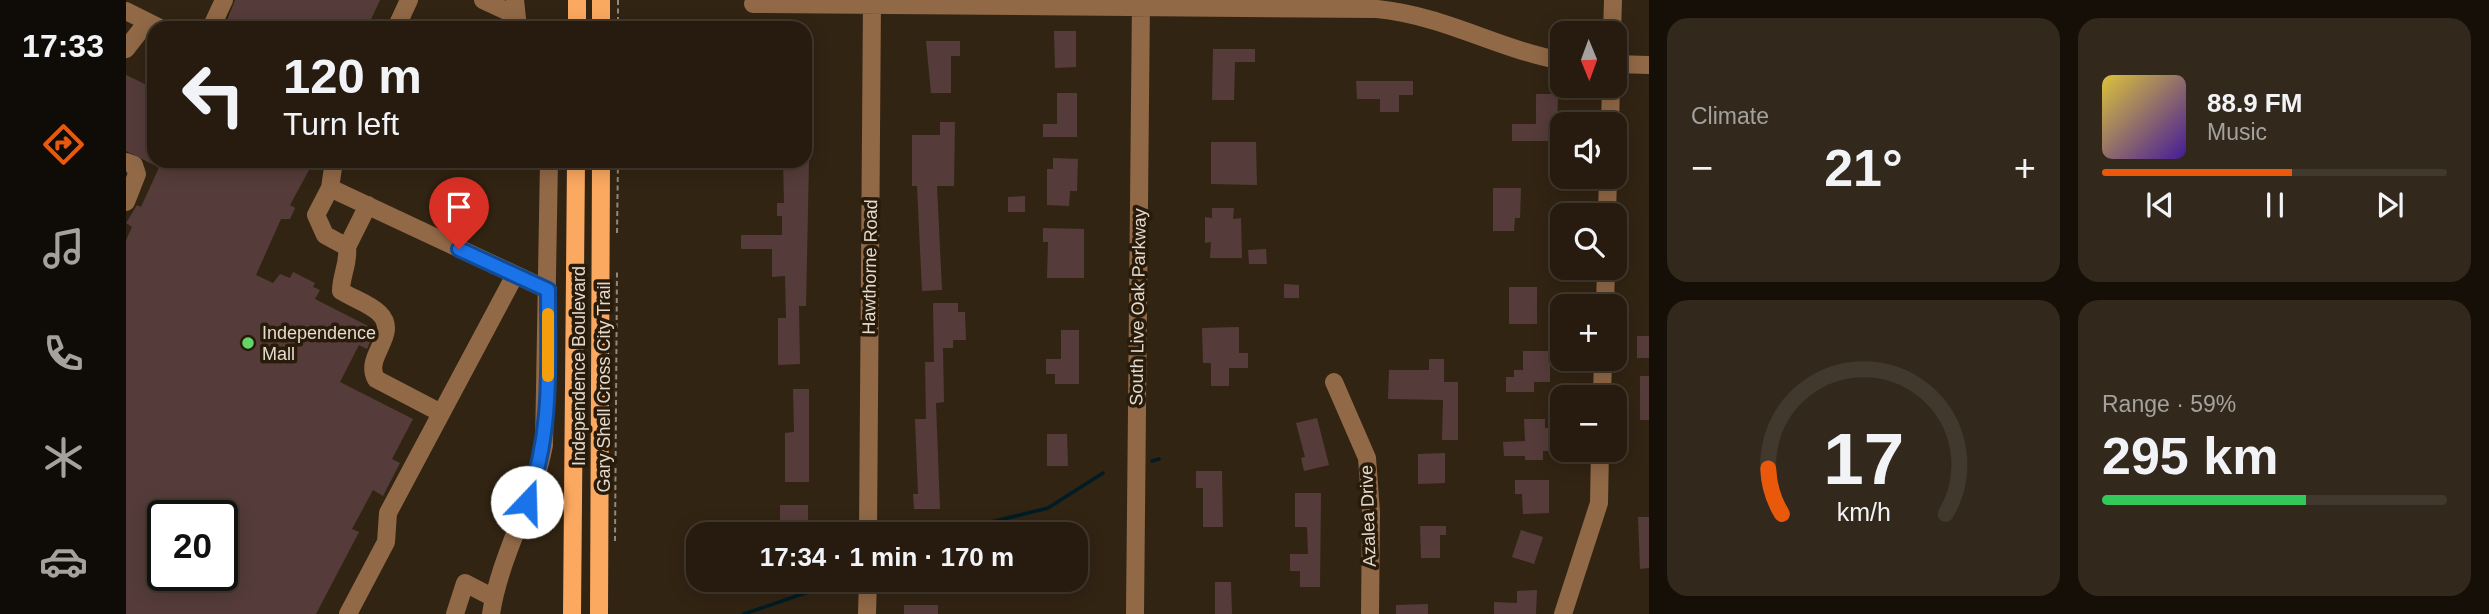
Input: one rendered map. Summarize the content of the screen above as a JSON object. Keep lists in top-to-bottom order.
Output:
{
  "streets": {
    "main road": ["Independence Boulevard"],
    "street": ["Hawthorne Road", "South Live Oak Parkway", "Azalea Drive"],
    "path": ["Gary Shell Cross City Trail"]
  },
  "places": ["Independence Mall"],
  "north": "bottom",
  "page": {
    "tabs": "17:33",
    "tile": [
      "Climate",
      ["Range · 59%", "295 km"]
    ],
    "map_buttons": ["+", "−"],
    "turn": ["120 m", "Turn left"],
    "song": ["88.9 FM", "Music"],
    "heat": ["−", "21°", "+"],
    "limit": "20",
    "trip": "17:34 · 1 min · 170 m",
    "gauge": ["17", "km/h"]
  }
}
